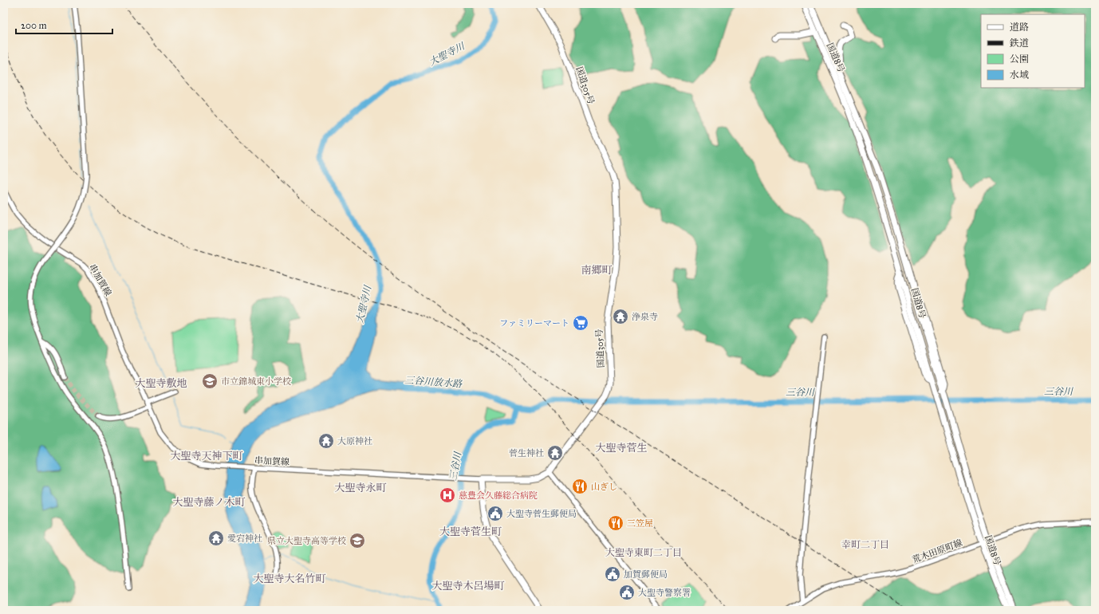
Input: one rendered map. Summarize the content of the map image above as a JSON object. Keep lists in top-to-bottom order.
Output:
{
  "streets": {
    "highway": ["国道8号", "国道305号"],
    "street": ["串加賀線", "荒木田原町線"]
  },
  "crossings": [
    ["国道8号", "荒木田原町線"]
  ],
  "districts": [
    "南郷町",
    "大聖寺敷地",
    "大聖寺菅生",
    "大聖寺天神下町",
    "大聖寺永町",
    "大聖寺藤ノ木町",
    "大聖寺菅生町",
    "幸町二丁目",
    "大聖寺東町二丁目",
    "大聖寺大名竹町",
    "大聖寺木呂場町"
  ],
  "water": ["大聖寺川", "三谷川放水路", "三谷川"],
  "places": {
    "temple": [
      "浄泉寺",
      "大原神社",
      "菅生神社",
      "愛宕神社"
    ],
    "supermarket": ["ファミリーマート"],
    "school or university": ["市立錦城東小学校", "県立大聖寺高等学校"],
    "restaurant": ["山ぎし", "三笠屋"],
    "hospital": ["慈豊会久藤総合病院"],
    "public building": ["大聖寺菅生郵便局", "加賀郵便局", "大聖寺警察署"]
  },
  "legend": [
    "道路",
    "鉄道",
    "公園",
    "水域"
  ],
  "scale_bar": "200 m"
}
